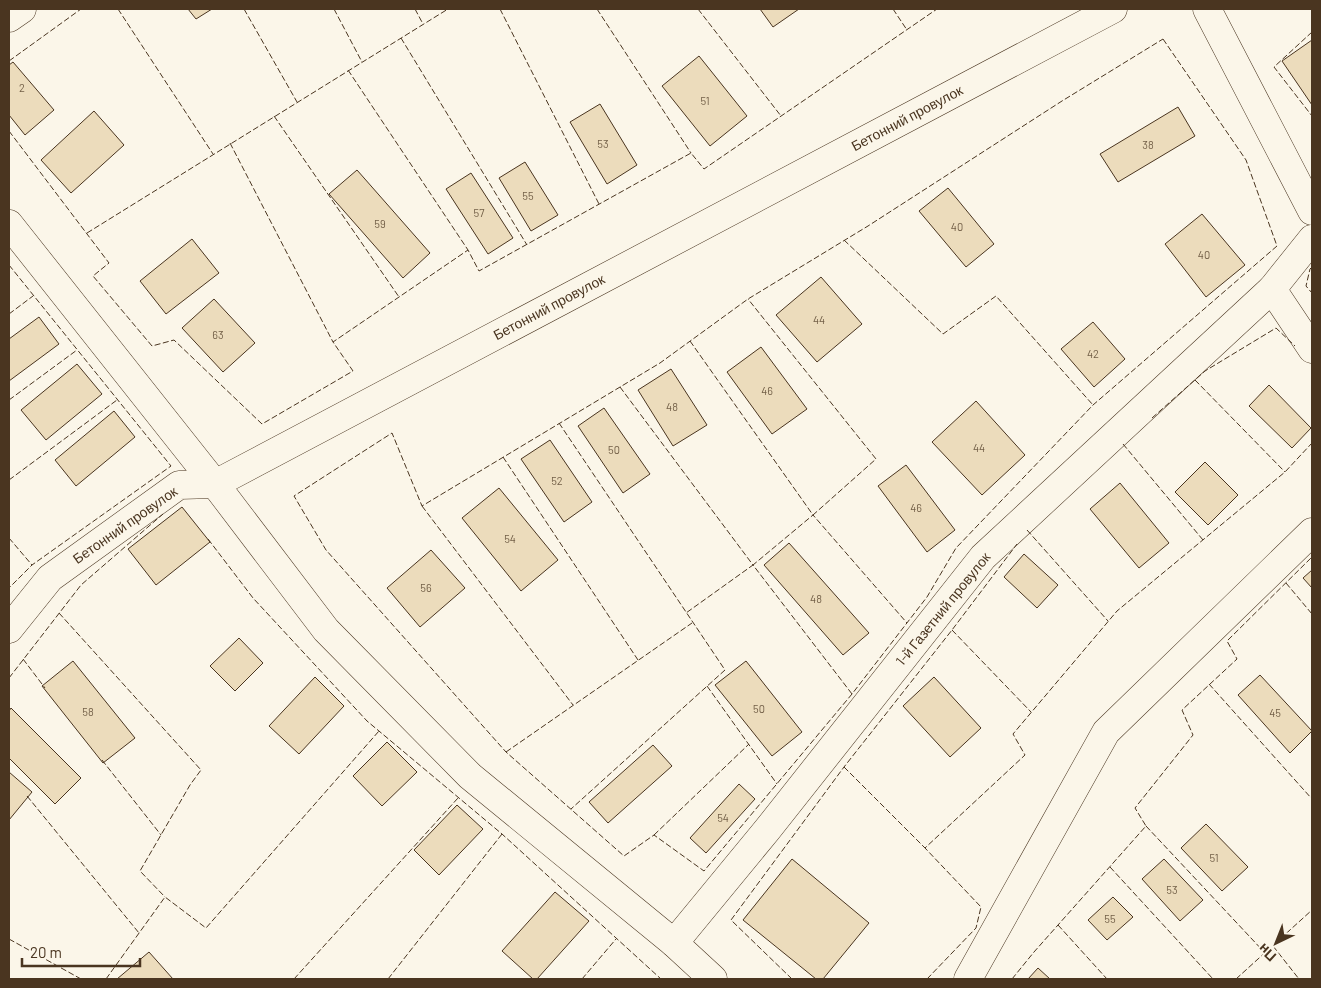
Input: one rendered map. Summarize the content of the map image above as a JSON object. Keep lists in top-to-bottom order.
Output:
{
  "streets": {
    "street": ["Бетонний провулок", "1-й Газетний провулок"]
  },
  "house_numbers": [
    "2",
    "51",
    "53",
    "38",
    "55",
    "57",
    "59",
    "40",
    "40",
    "44",
    "63",
    "42",
    "46",
    "48",
    "44",
    "50",
    "52",
    "46",
    "54",
    "56",
    "48",
    "50",
    "58",
    "45",
    "54",
    "51",
    "53",
    "55"
  ],
  "scale_bar": "20 m",
  "north": "bottom left"
}
